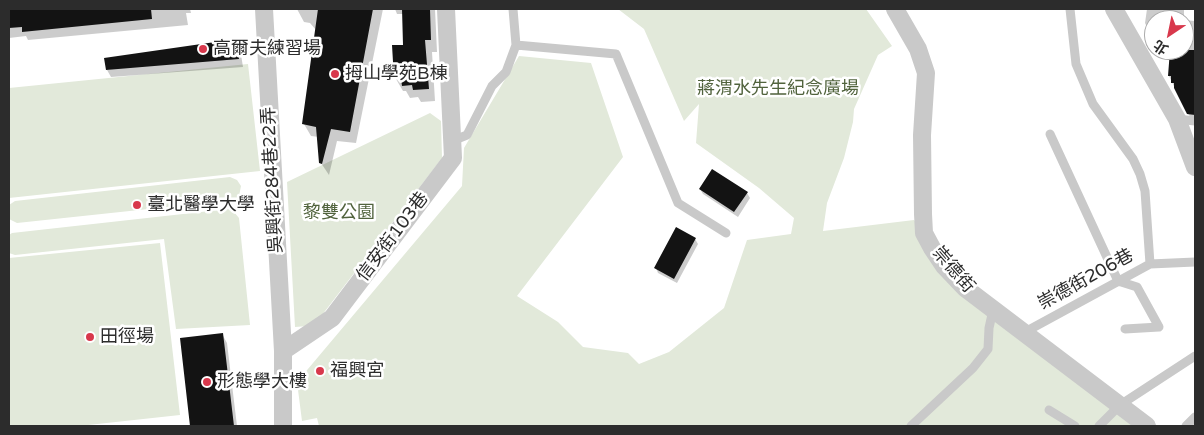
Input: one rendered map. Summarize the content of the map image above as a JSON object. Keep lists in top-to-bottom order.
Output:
{
  "streets": {
    "street": ["吳興街284巷22弄", "信安街103巷", "崇德街"],
    "lane": ["崇德街206巷"]
  },
  "crossings": [
    ["吳興街284巷22弄", "信安街103巷"],
    ["崇德街", "崇德街206巷"]
  ],
  "parks": ["蔣渭水先生紀念廣場", "黎雙公園"],
  "places": [
    "高爾夫練習場",
    "拇山學苑B棟",
    "臺北醫學大學",
    "田徑場",
    "福興宮",
    "形態學大樓"
  ],
  "north": "bottom left"
}
